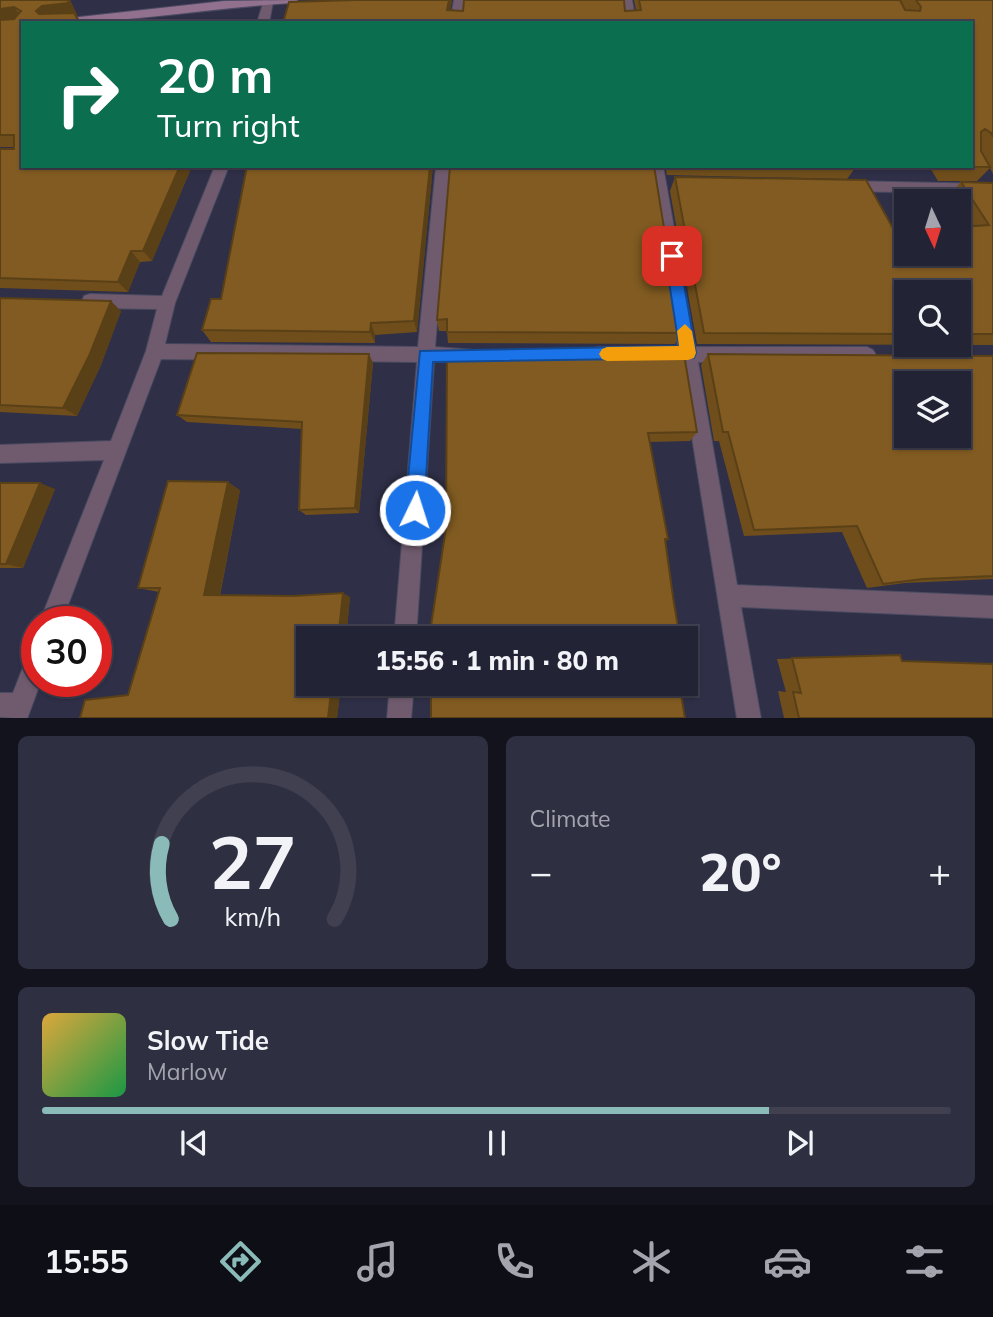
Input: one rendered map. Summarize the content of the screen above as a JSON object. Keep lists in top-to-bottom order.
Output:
{
  "north": "bottom",
  "page": {
    "turn": ["20 m", "Turn right"],
    "limit": "30",
    "trip": "15:56 · 1 min · 80 m",
    "tile": "Climate",
    "heat": ["−", "20°", "+"],
    "song": ["Slow Tide", "Marlow"],
    "tabs": "15:55",
    "gauge": ["27", "km/h"]
  }
}
